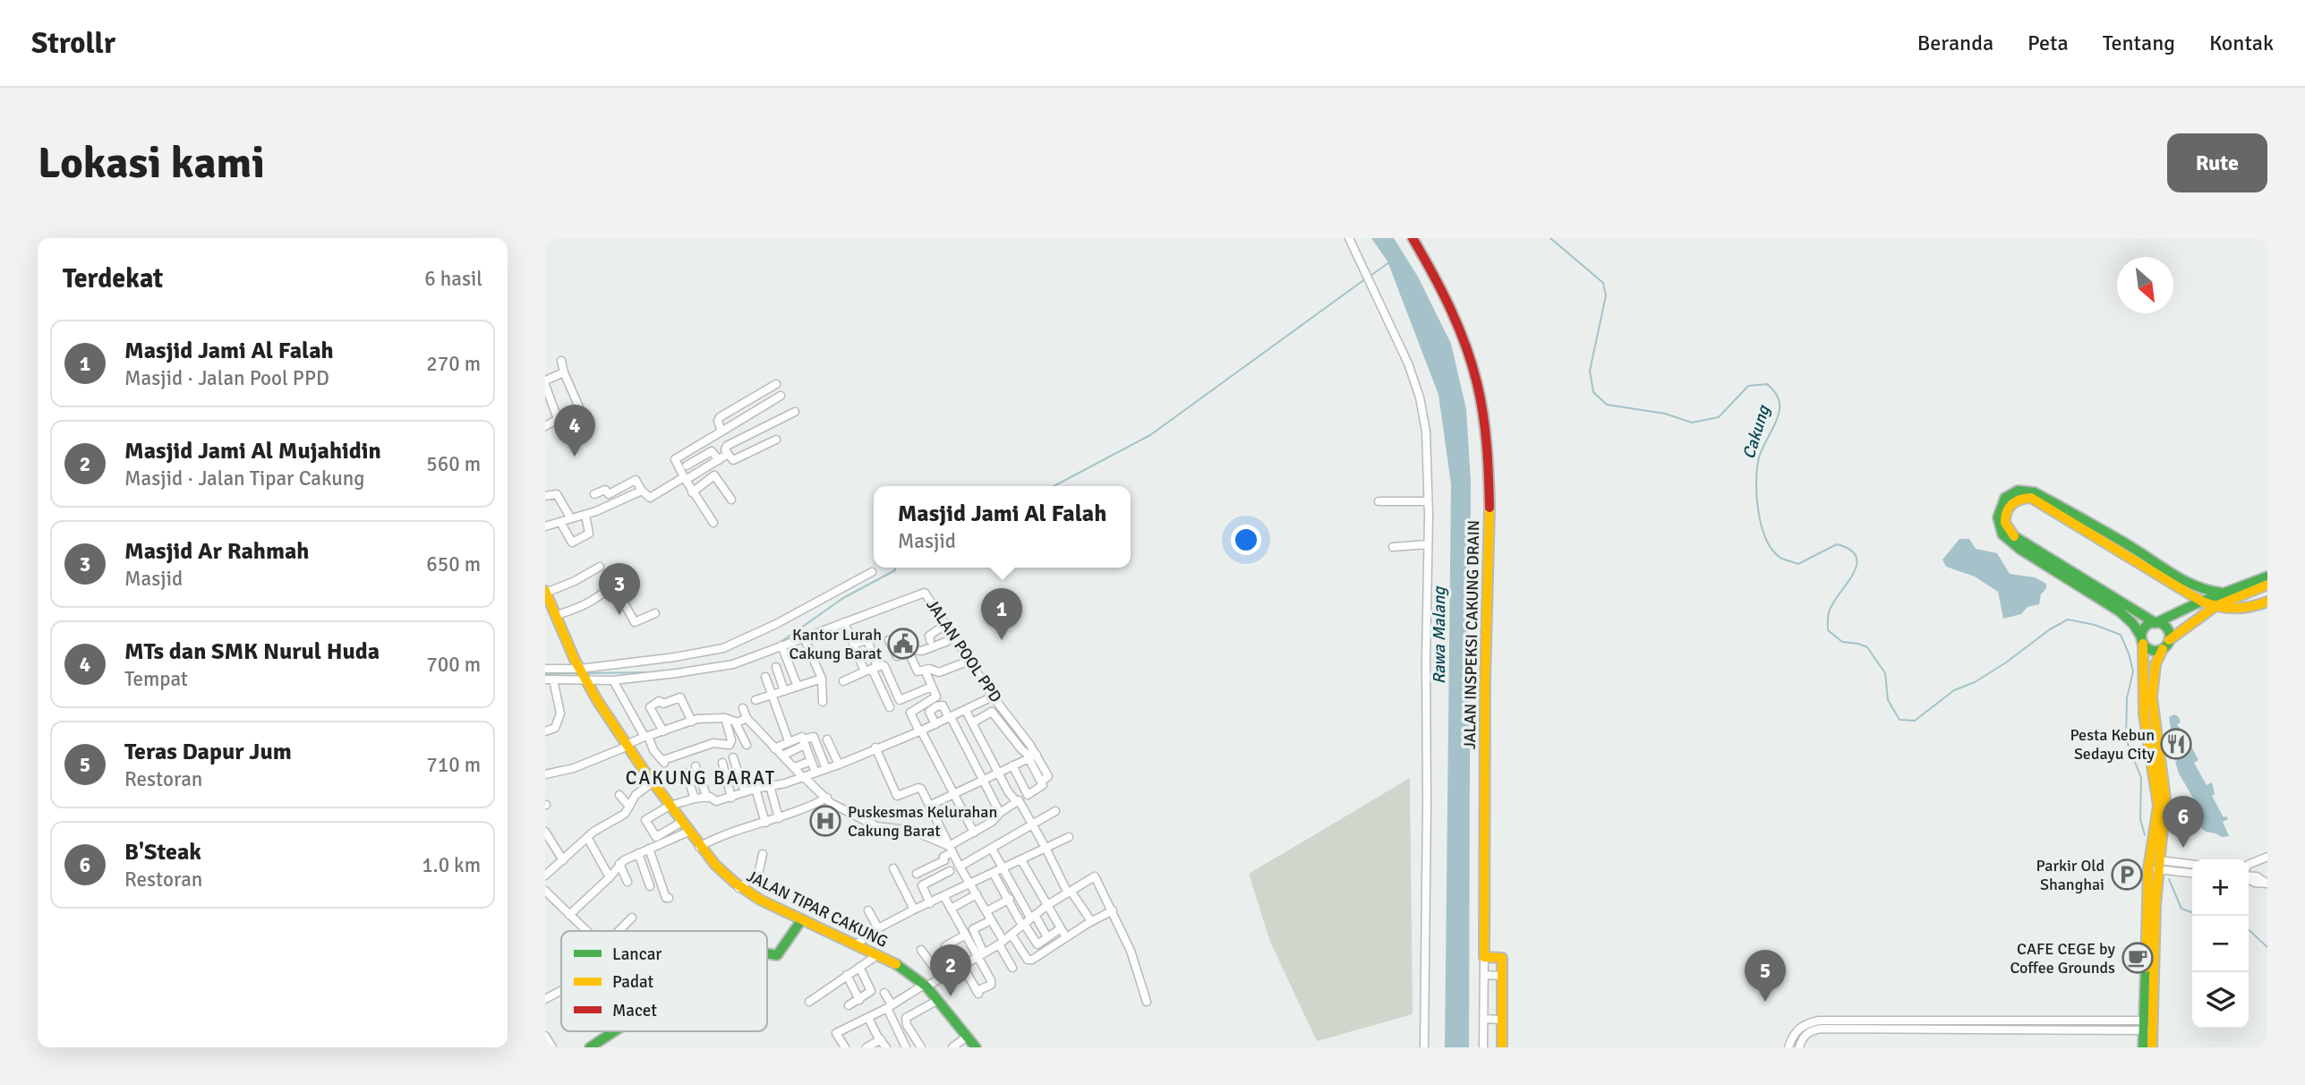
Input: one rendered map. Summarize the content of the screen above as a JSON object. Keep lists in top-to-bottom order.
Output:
{
  "streets": {
    "street": ["JALAN INSPEKSI CAKUNG DRAIN", "JALAN POOL PPD", "JALAN TIPAR CAKUNG"]
  },
  "crossings": [
    ["JALAN POOL PPD", "JALAN TIPAR CAKUNG"]
  ],
  "districts": ["CAKUNG BARAT"],
  "water": ["Cakung", "Rawa Malang"],
  "places": {
    "public building": ["Kantor Lurah Cakung Barat"],
    "restaurant": ["Pesta Kebun Sedayu City"],
    "hospital": ["Puskesmas Kelurahan Cakung Barat"],
    "parking": ["Parkir Old Shanghai"],
    "cafe": ["CAFE CEGE by Coffee Grounds"]
  },
  "legend": ["Lancar", "Padat", "Macet"],
  "north": "bottom right",
  "page": {
    "header": "Strollr",
    "nav": [
      "Beranda",
      "Peta",
      "Tentang",
      "Kontak"
    ],
    "buttons": "Rute",
    "title": "Lokasi kami",
    "heading": ["Terdekat", "6 hasil"],
    "list": [
      {
        "mark": "1",
        "name": "Masjid Jami Al Falah",
        "note": "Masjid · Jalan Pool PPD",
        "value": "270 m"
      },
      {
        "mark": "2",
        "name": "Masjid Jami Al Mujahidin",
        "note": "Masjid · Jalan Tipar Cakung",
        "value": "560 m"
      },
      {
        "mark": "3",
        "name": "Masjid Ar Rahmah",
        "note": "Masjid",
        "value": "650 m"
      },
      {
        "mark": "4",
        "name": "MTs dan SMK Nurul Huda",
        "note": "Tempat",
        "value": "700 m"
      },
      {
        "mark": "5",
        "name": "Teras Dapur Jum",
        "note": "Restoran",
        "value": "710 m"
      },
      {
        "mark": "6",
        "name": "B'Steak",
        "note": "Restoran",
        "value": "1.0 km"
      }
    ],
    "pins": [
      "4",
      "3",
      "1",
      "6",
      "2",
      "5"
    ],
    "popup": ["Masjid Jami Al Falah", "Masjid"],
    "map_buttons": ["+", "−"]
  }
}
